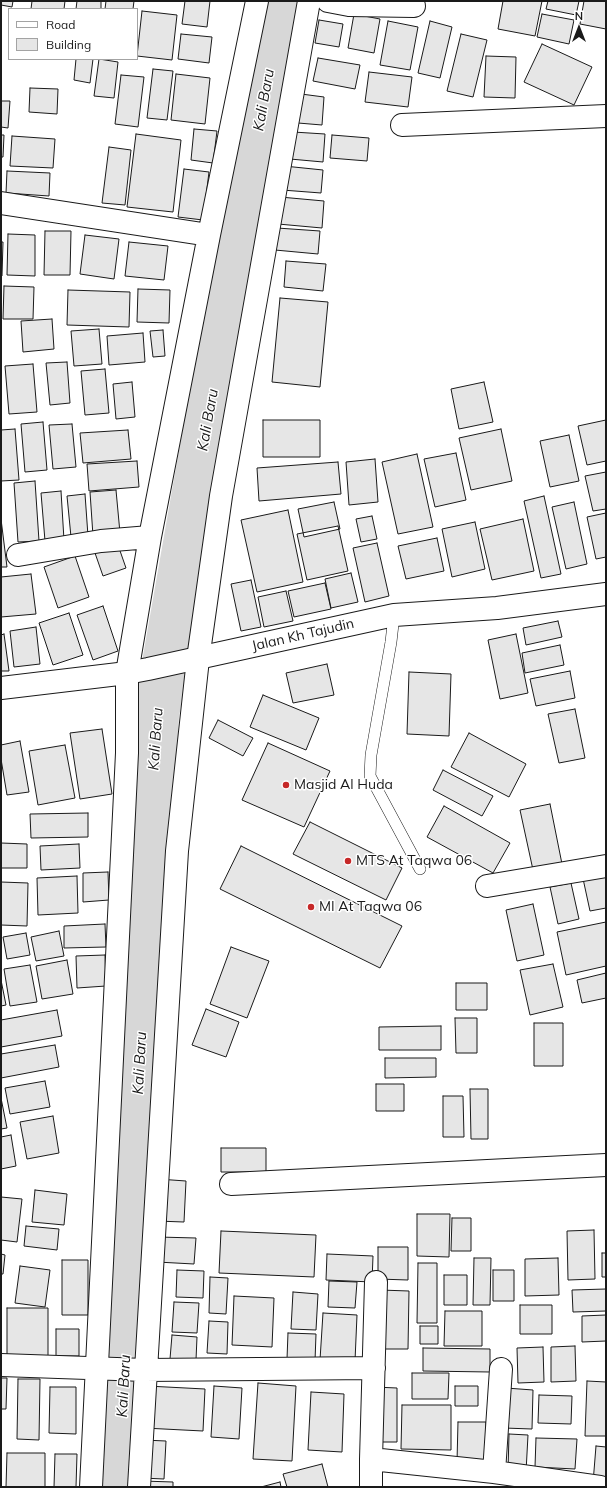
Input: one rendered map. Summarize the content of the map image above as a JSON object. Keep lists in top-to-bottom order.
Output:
{
  "streets": {
    "street": ["Jalan Kh Tajudin"]
  },
  "water": ["Kali Baru"],
  "places": ["Masjid Al Huda", "MTS At Taqwa 06", "MI At Taqwa 06"],
  "legend": ["Road", "Building"],
  "north": "top"
}
